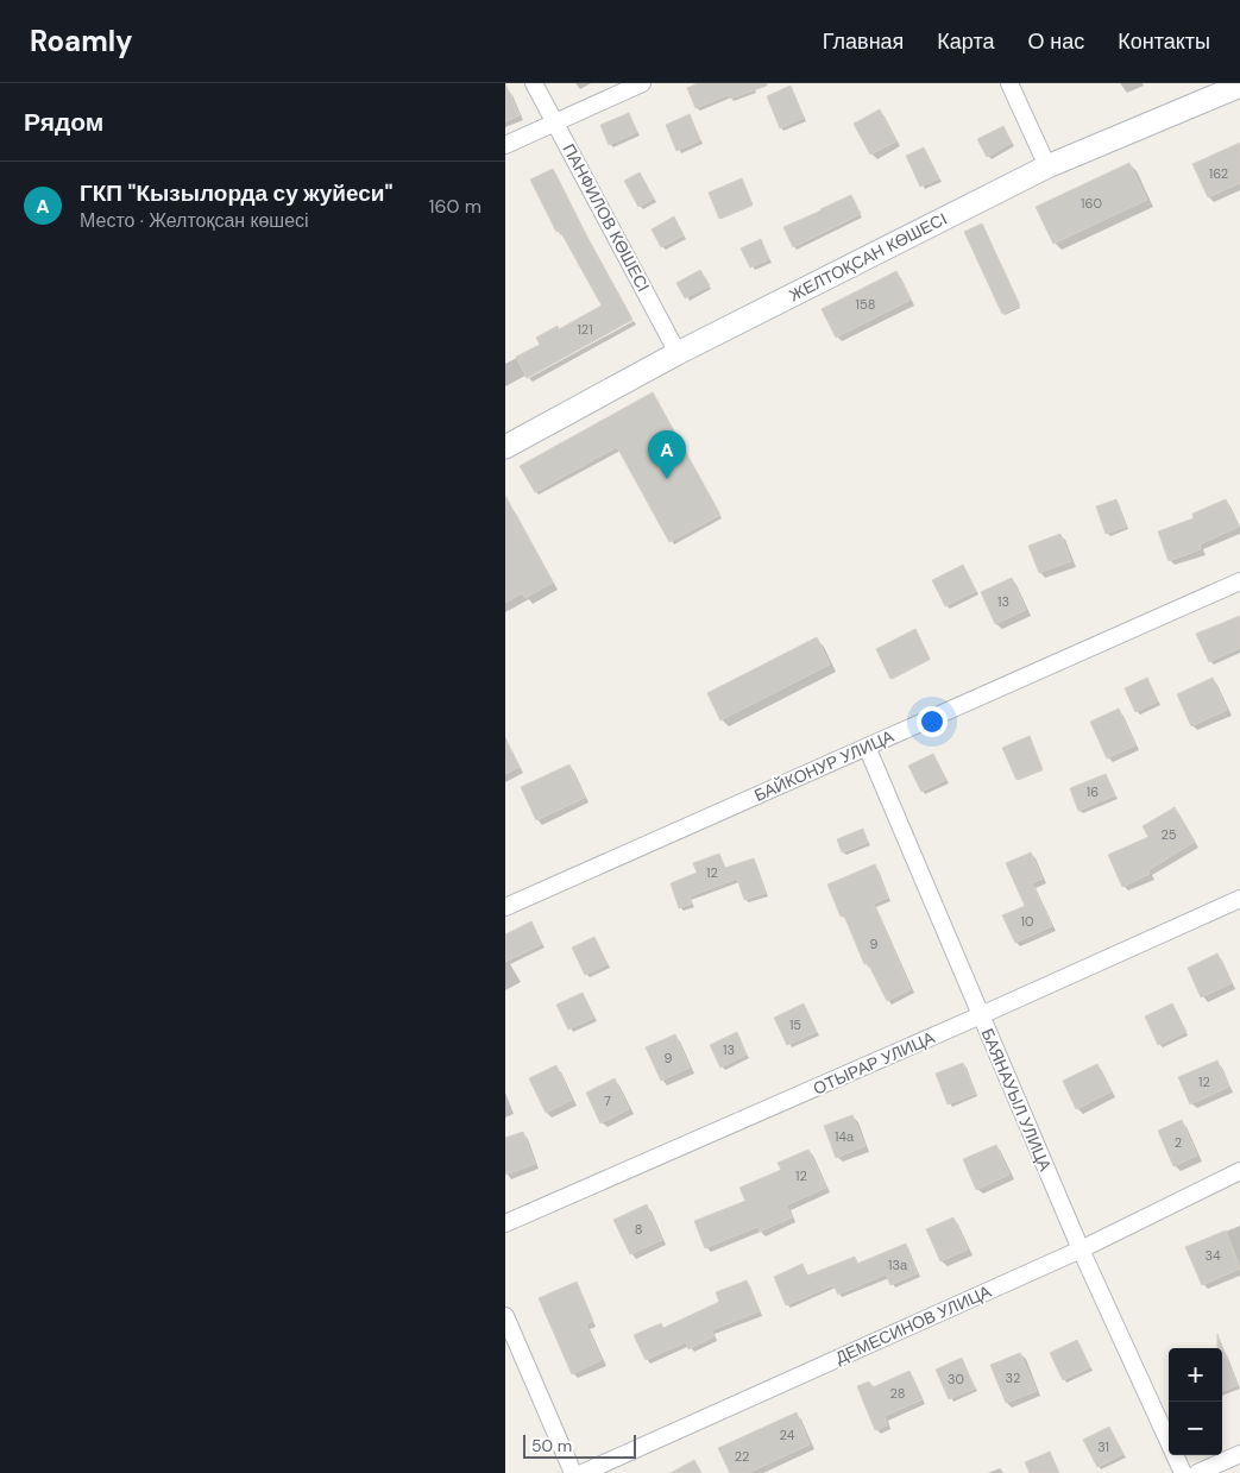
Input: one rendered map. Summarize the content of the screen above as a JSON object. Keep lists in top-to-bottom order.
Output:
{
  "streets": {
    "street": [
      "ПАНФИЛОВ КӨШЕСІ",
      "ЖЕЛТОҚСАН КӨШЕСІ",
      "БАЙКОНУР УЛИЦА",
      "ОТЫРАР УЛИЦА",
      "БАЯНАУЫЛ УЛИЦА",
      "ДЕМЕСИНОВ УЛИЦА"
    ]
  },
  "crossings": [
    ["ПАНФИЛОВ КӨШЕСІ", "ЖЕЛТОҚСАН КӨШЕСІ"],
    ["БАЙКОНУР УЛИЦА", "БАЯНАУЫЛ УЛИЦА"],
    ["ОТЫРАР УЛИЦА", "БАЯНАУЫЛ УЛИЦА"],
    ["БАЯНАУЫЛ УЛИЦА", "ДЕМЕСИНОВ УЛИЦА"]
  ],
  "house_numbers": [
    "162",
    "160",
    "158",
    "121",
    "13",
    "16",
    "25",
    "12",
    "10",
    "9",
    "15",
    "13",
    "9",
    "12",
    "7",
    "14а",
    "2",
    "12",
    "8",
    "34",
    "13а",
    "32",
    "30",
    "28",
    "24",
    "31",
    "22"
  ],
  "scale_bar": "50 m",
  "page": {
    "header": "Roamly",
    "nav": [
      "Главная",
      "Карта",
      "О нас",
      "Контакты"
    ],
    "heading": "Рядом",
    "list": [
      {
        "mark": "A",
        "name": "ГКП \"Кызылорда су жуйеси\"",
        "note": "Место · Желтоқсан көшесі",
        "value": "160 m"
      }
    ],
    "pins": "A",
    "map_buttons": ["+", "−"],
    "scale": "50 m"
  }
}
